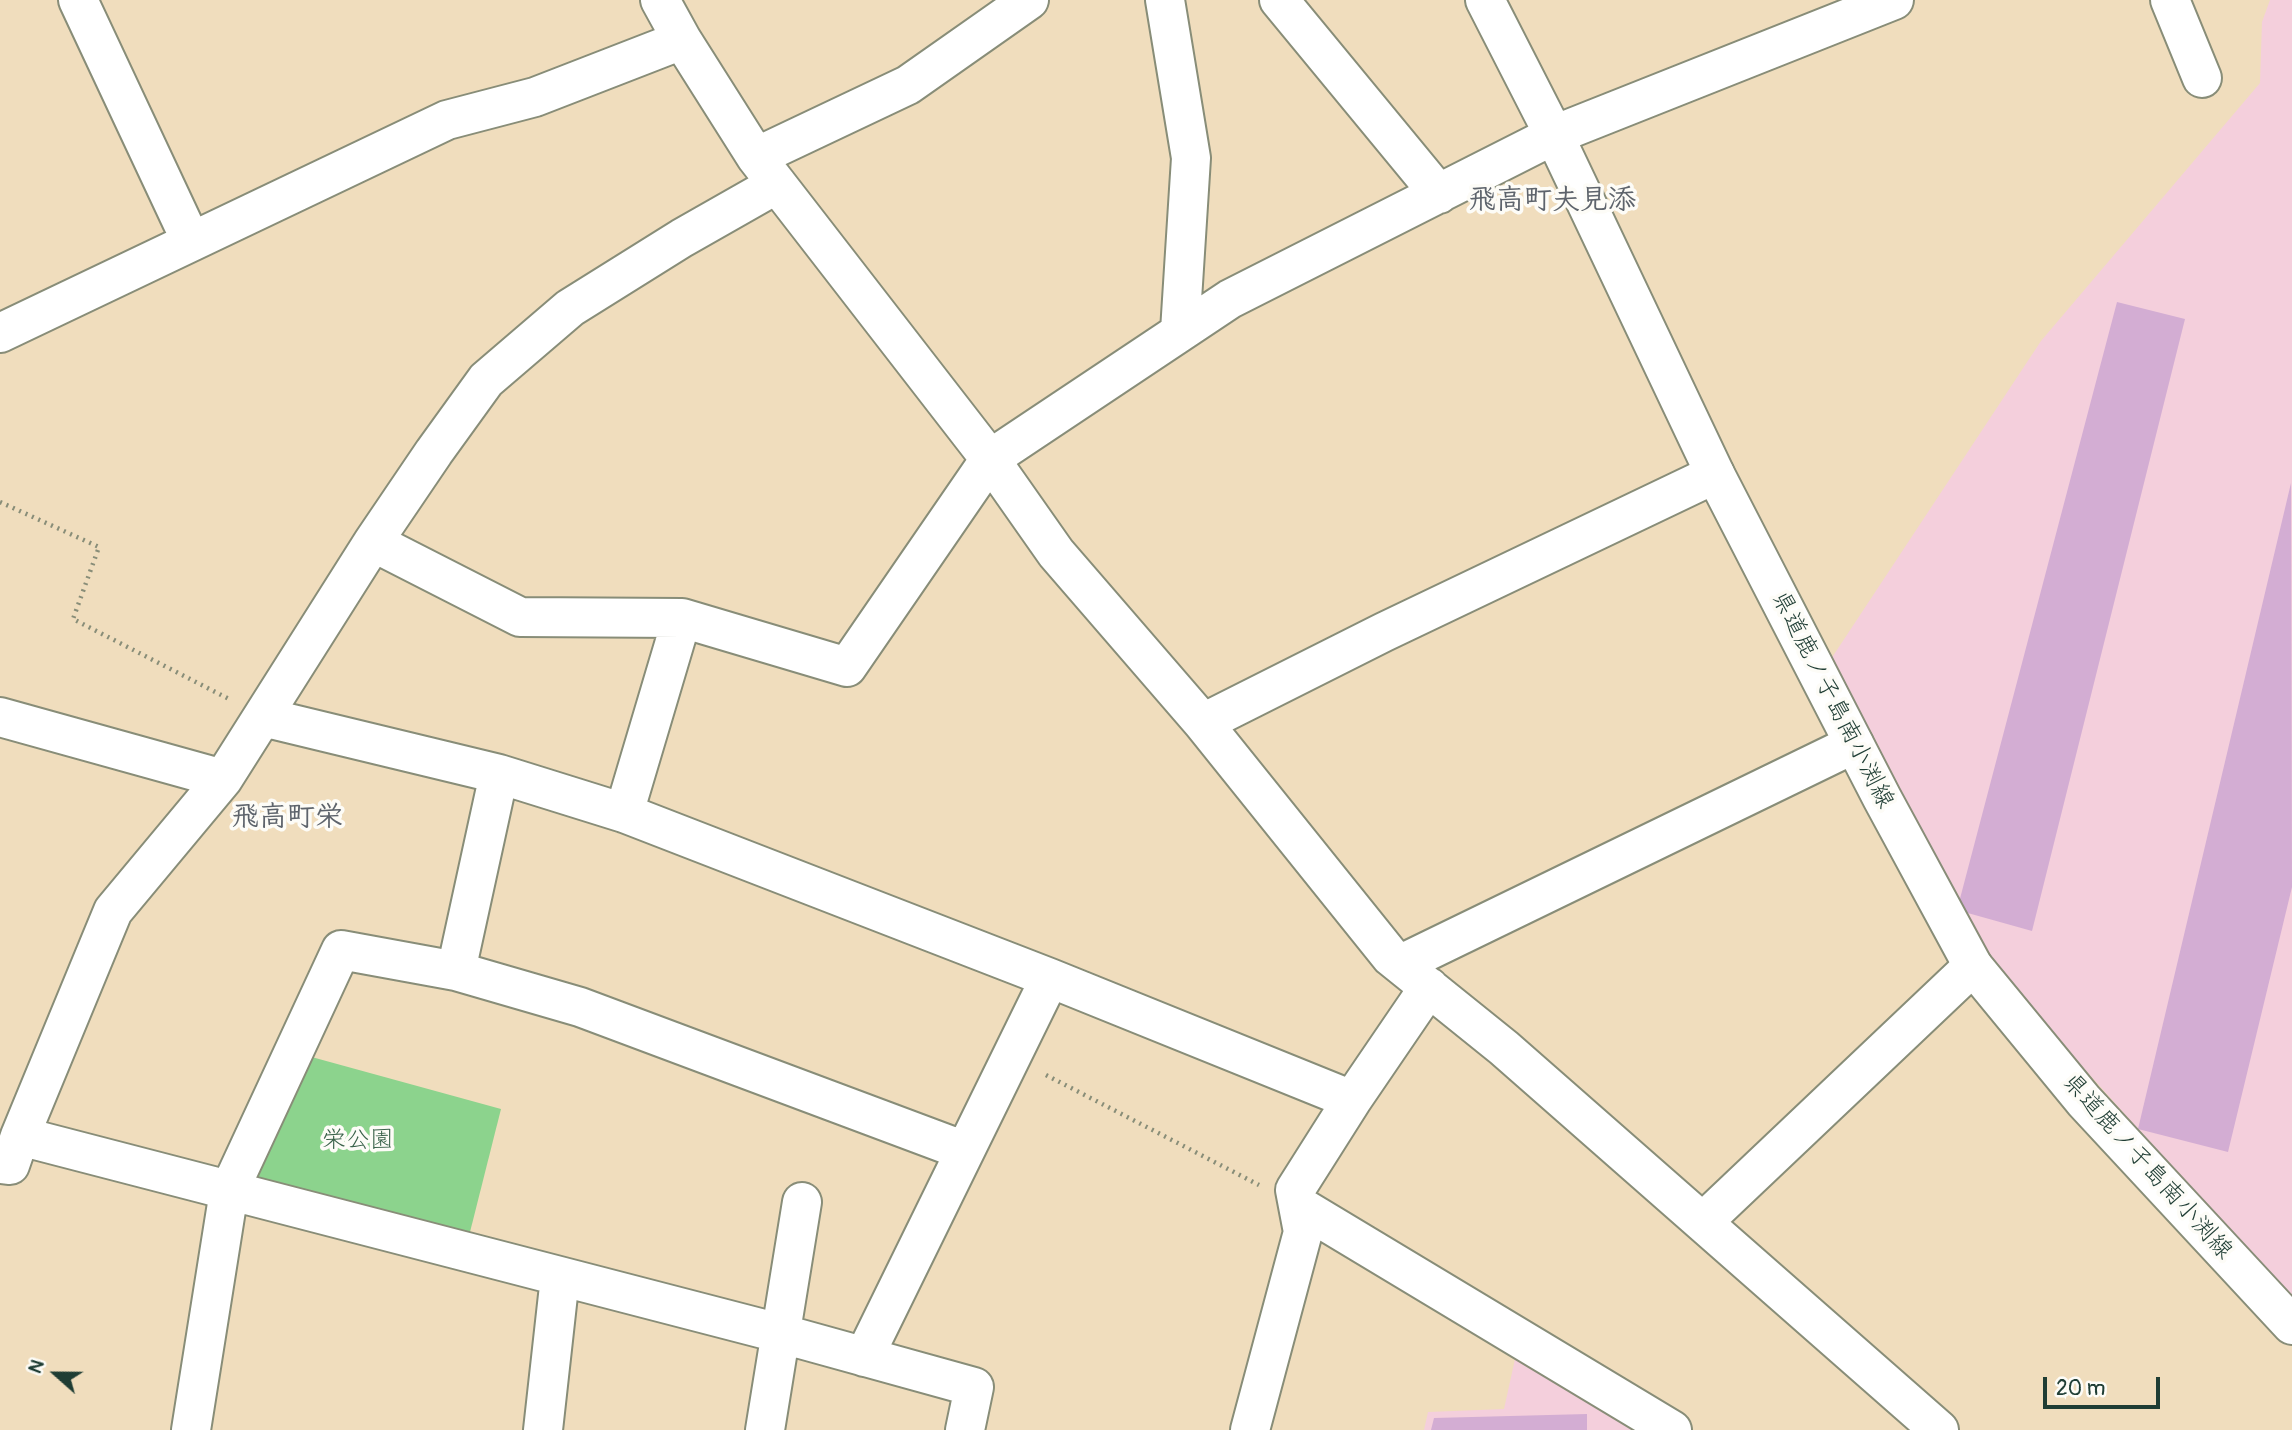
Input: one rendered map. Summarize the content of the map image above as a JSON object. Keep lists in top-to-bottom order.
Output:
{
  "streets": {
    "street": ["県道鹿ノ子島南小渕線"]
  },
  "districts": ["飛高町夫見添", "飛高町栄"],
  "parks": ["栄公園"],
  "scale_bar": "20 m",
  "north": "left"
}
